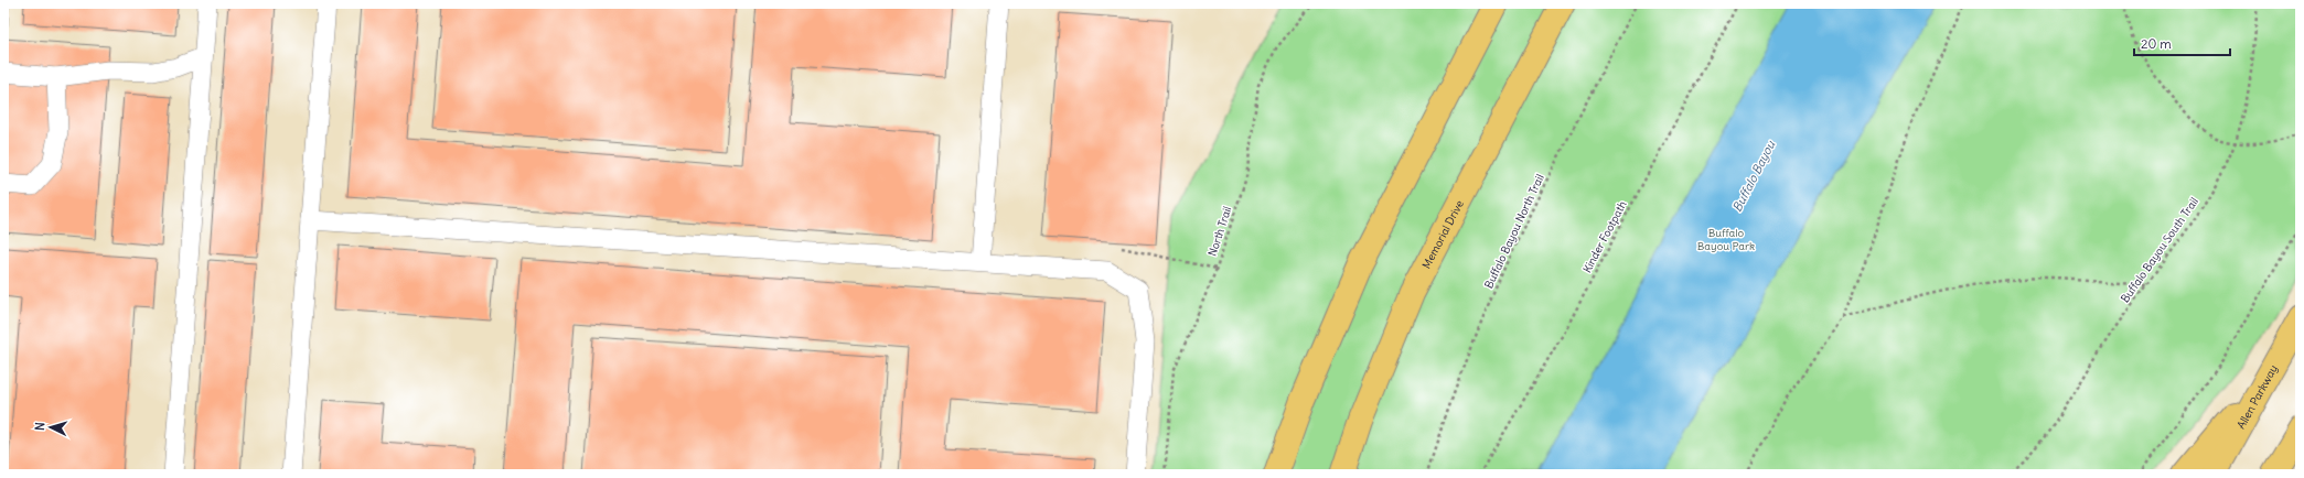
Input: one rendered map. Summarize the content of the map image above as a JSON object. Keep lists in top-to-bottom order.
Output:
{
  "streets": {
    "main road": ["Memorial Drive", "Allen Parkway"],
    "path": [
      "North Trail",
      "Buffalo Bayou North Trail",
      "Kinder Footpath",
      "Buffalo Bayou South Trail"
    ]
  },
  "water": ["Buffalo Bayou"],
  "parks": ["Buffalo Bayou Park"],
  "scale_bar": "20 m",
  "north": "left"
}
